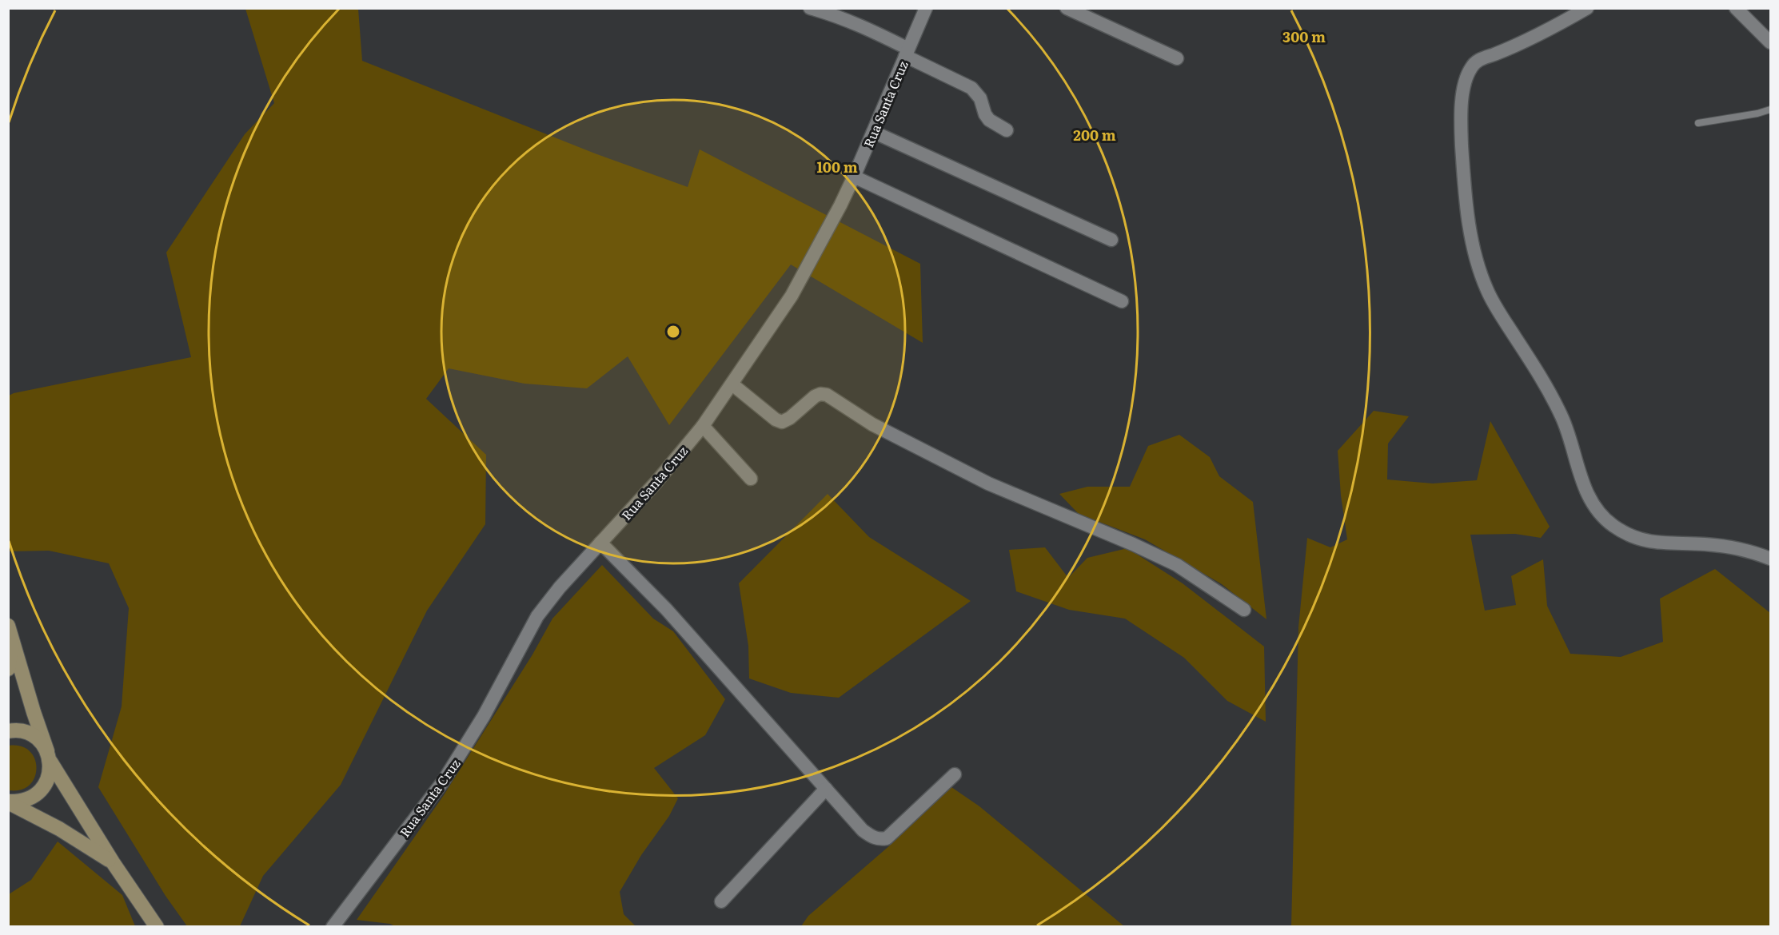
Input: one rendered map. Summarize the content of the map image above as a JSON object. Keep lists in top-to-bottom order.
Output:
{
  "streets": {
    "street": ["Rua Santa Cruz"]
  },
  "rings": ["300 m", "200 m", "100 m"]
}
